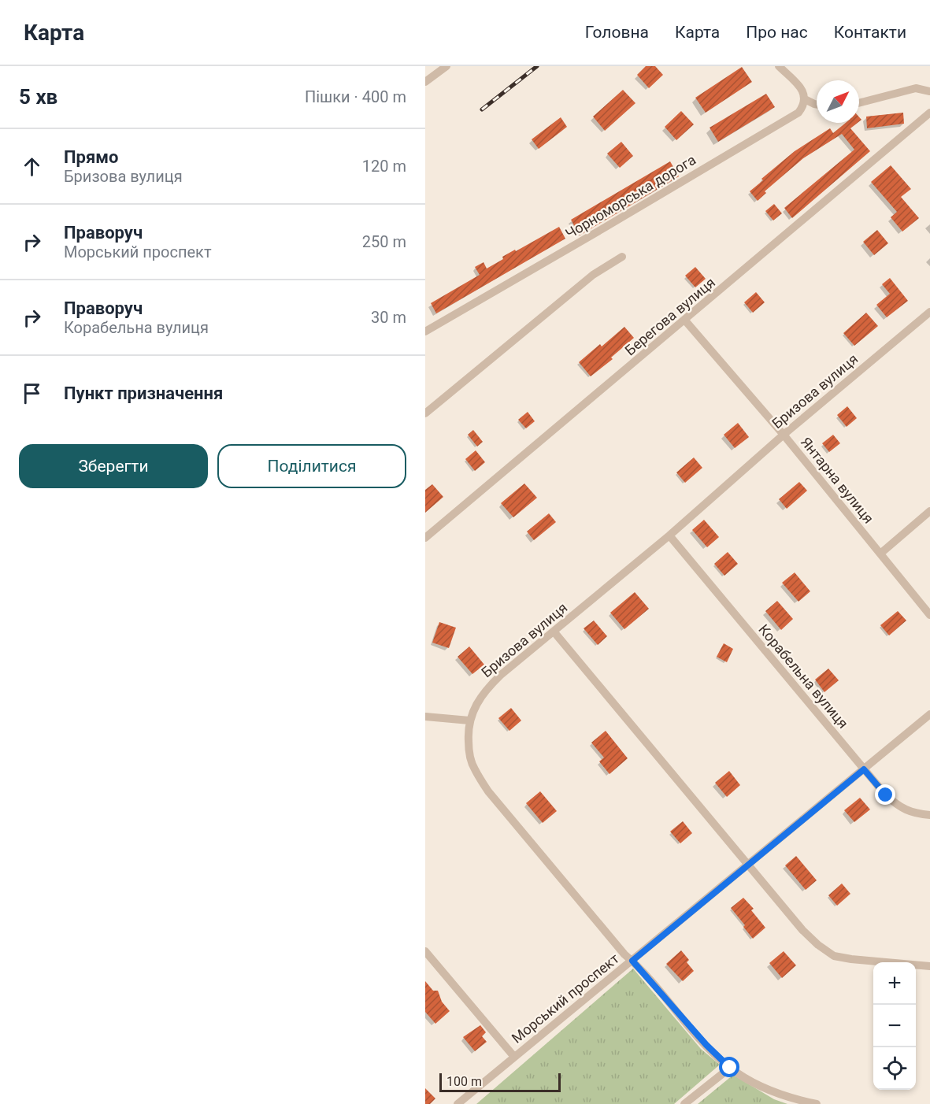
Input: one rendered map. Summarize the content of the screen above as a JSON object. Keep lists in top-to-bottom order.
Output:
{
  "streets": {
    "street": [
      "Чорноморська дорога",
      "Берегова вулиця",
      "Бризова вулиця",
      "Янтарна вулиця",
      "Корабельна вулиця",
      "Морський проспект"
    ]
  },
  "crossings": [
    ["Берегова вулиця", "Янтарна вулиця"],
    ["Бризова вулиця", "Янтарна вулиця"],
    ["Бризова вулиця", "Корабельна вулиця"],
    ["Бризова вулиця", "Морський проспект"],
    ["Корабельна вулиця", "Морський проспект"]
  ],
  "scale_bar": "100 m",
  "north": "top right",
  "page": {
    "header": "Карта",
    "nav": [
      "Головна",
      "Карта",
      "Про нас",
      "Контакти"
    ],
    "heading": ["5 хв", "Пішки · 400 m"],
    "list": [
      ["Прямо", "Бризова вулиця", "120 m"],
      ["Праворуч", "Морський проспект", "250 m"],
      ["Праворуч", "Корабельна вулиця", "30 m"],
      "Пункт призначення"
    ],
    "buttons": ["Зберегти", "Поділитися"],
    "map_buttons": ["+", "−"],
    "scale": "100 m"
  }
}
